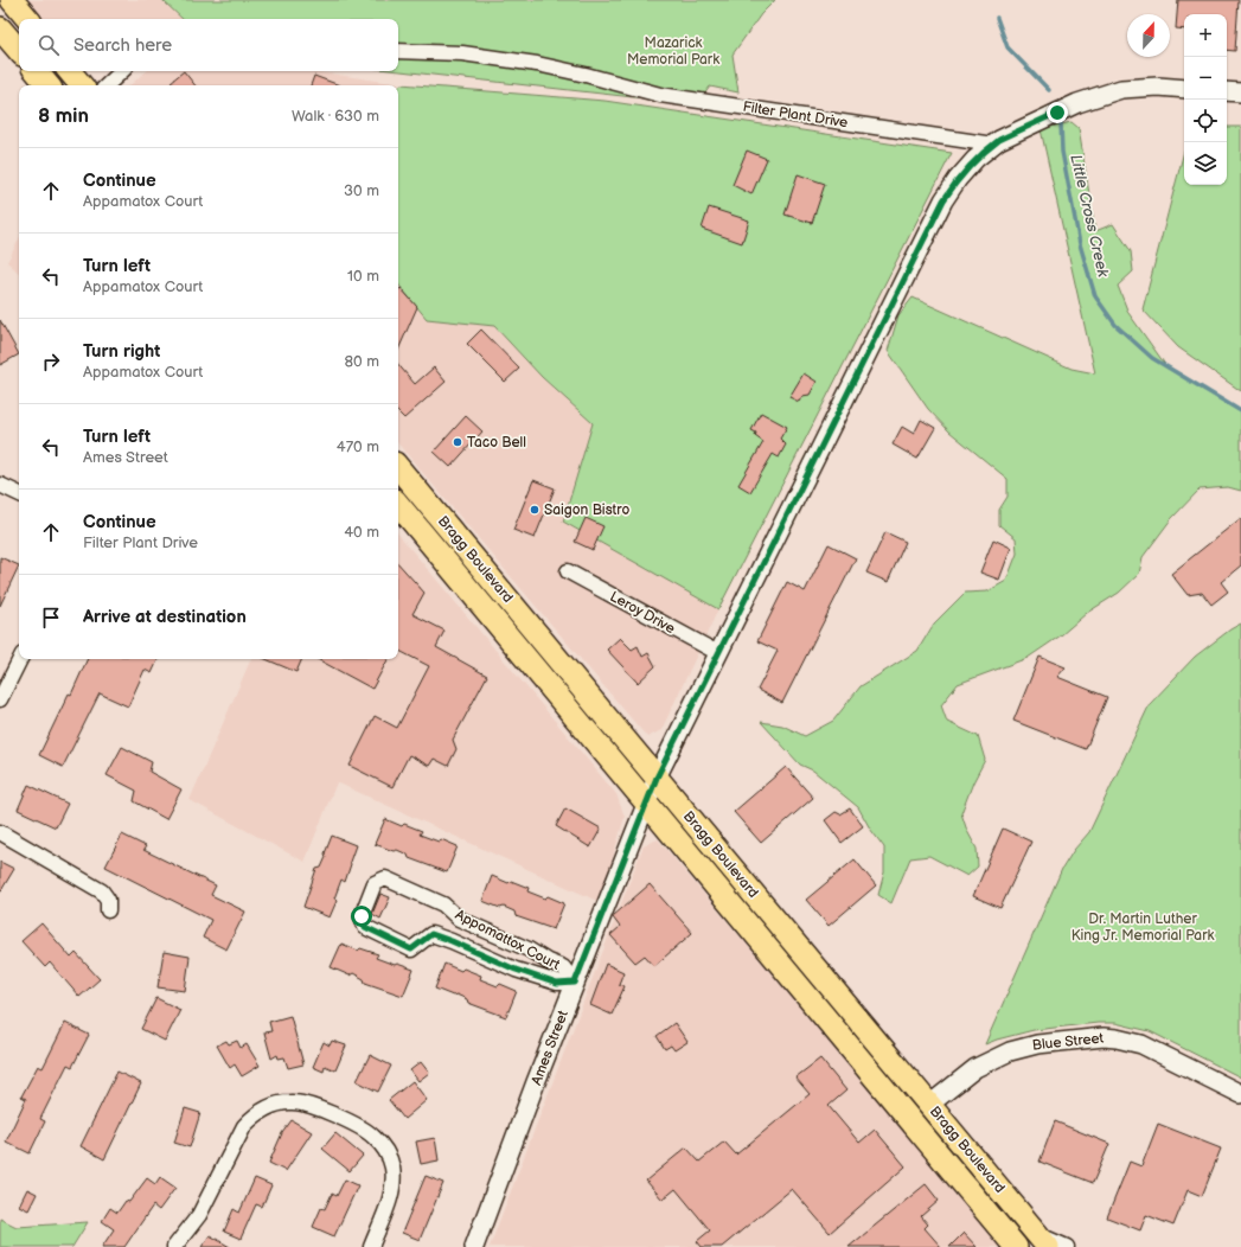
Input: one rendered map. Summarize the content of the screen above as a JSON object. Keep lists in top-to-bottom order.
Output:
{
  "streets": {
    "main road": ["Bragg Boulevard"],
    "street": [
      "Filter Plant Drive",
      "Leroy Drive",
      "Appomattox Court",
      "Blue Street",
      "Ames Street"
    ]
  },
  "crossings": [
    ["Filter Plant Drive", "Ames Street"],
    ["Bragg Boulevard", "Blue Street"],
    ["Bragg Boulevard", "Ames Street"],
    ["Leroy Drive", "Ames Street"],
    ["Appomattox Court", "Ames Street"]
  ],
  "water": ["Little Cross Creek"],
  "parks": ["Mazarick Memorial Park", "Dr. Martin Luther King Jr. Memorial Park"],
  "places": ["Taco Bell", "Saigon Bistro"],
  "north": "top",
  "page": {
    "map_buttons": ["+", "−"],
    "search": "Search here",
    "heading": ["8 min", "Walk · 630 m"],
    "list": [
      ["Continue", "Appamatox Court", "30 m"],
      ["Turn left", "Appamatox Court", "10 m"],
      ["Turn right", "Appamatox Court", "80 m"],
      ["Turn left", "Ames Street", "470 m"],
      ["Continue", "Filter Plant Drive", "40 m"],
      "Arrive at destination"
    ]
  }
}
